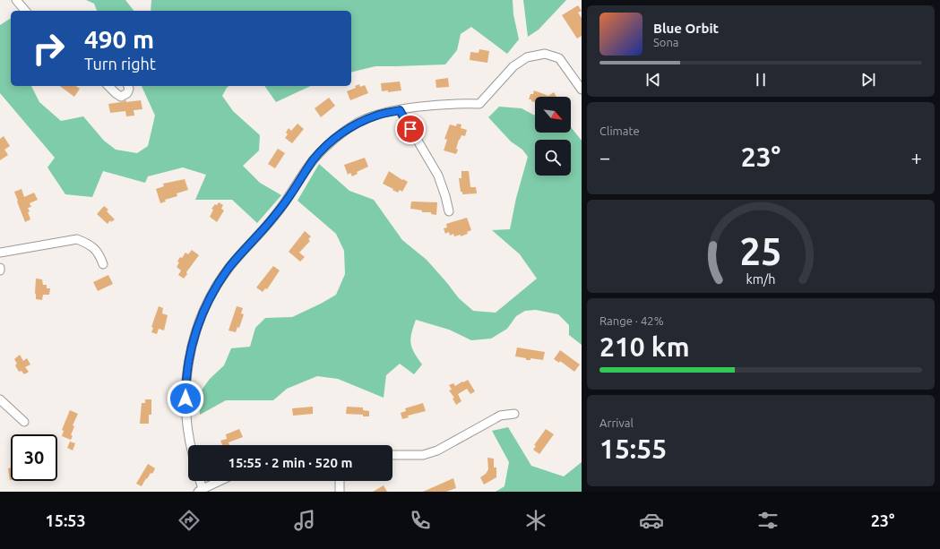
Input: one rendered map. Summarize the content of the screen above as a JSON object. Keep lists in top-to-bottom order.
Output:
{
  "north": "bottom right",
  "page": {
    "turn": ["490 m", "Turn right"],
    "song": ["Blue Orbit", "Sona"],
    "tile": [
      "Climate",
      ["Range · 42%", "210 km"],
      ["Arrival", "15:55"]
    ],
    "heat": ["−", "23°", "+"],
    "limit": "30",
    "trip": "15:55 · 2 min · 520 m",
    "tabs": ["15:53", "23°"],
    "gauge": ["25", "km/h"]
  }
}
